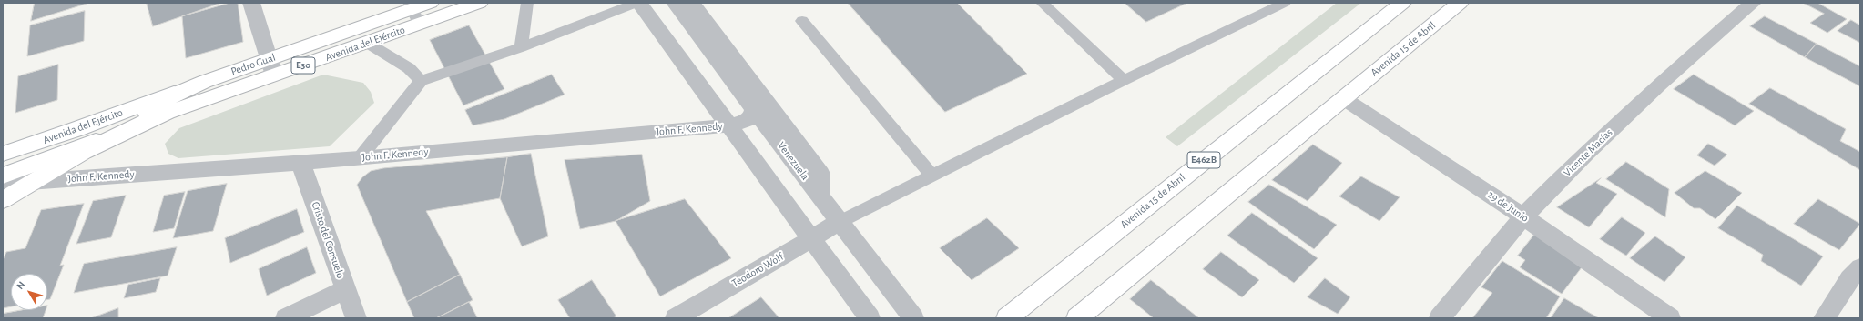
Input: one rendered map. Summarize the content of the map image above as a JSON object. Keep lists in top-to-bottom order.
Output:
{
  "streets": {
    "main road": [
      "Avenida del Ejército",
      "Avenida 15 de Abril",
      "Pedro Gual",
      "E30",
      "E462B"
    ],
    "street": [
      "John F. Kennedy",
      "Vicente Macías",
      "Venezuela",
      "29 de Junio",
      "Cristo del Consuelo",
      "Teodoro Wolf"
    ]
  },
  "crossings": [
    ["Avenida del Ejército", "Pedro Gual"],
    ["Avenida del Ejército", "John F. Kennedy"],
    ["Avenida 15 de Abril", "29 de Junio"],
    ["John F. Kennedy", "Venezuela"],
    ["John F. Kennedy", "Cristo del Consuelo"],
    ["Vicente Macías", "29 de Junio"],
    ["Venezuela", "Teodoro Wolf"]
  ],
  "north": "top left"
}
